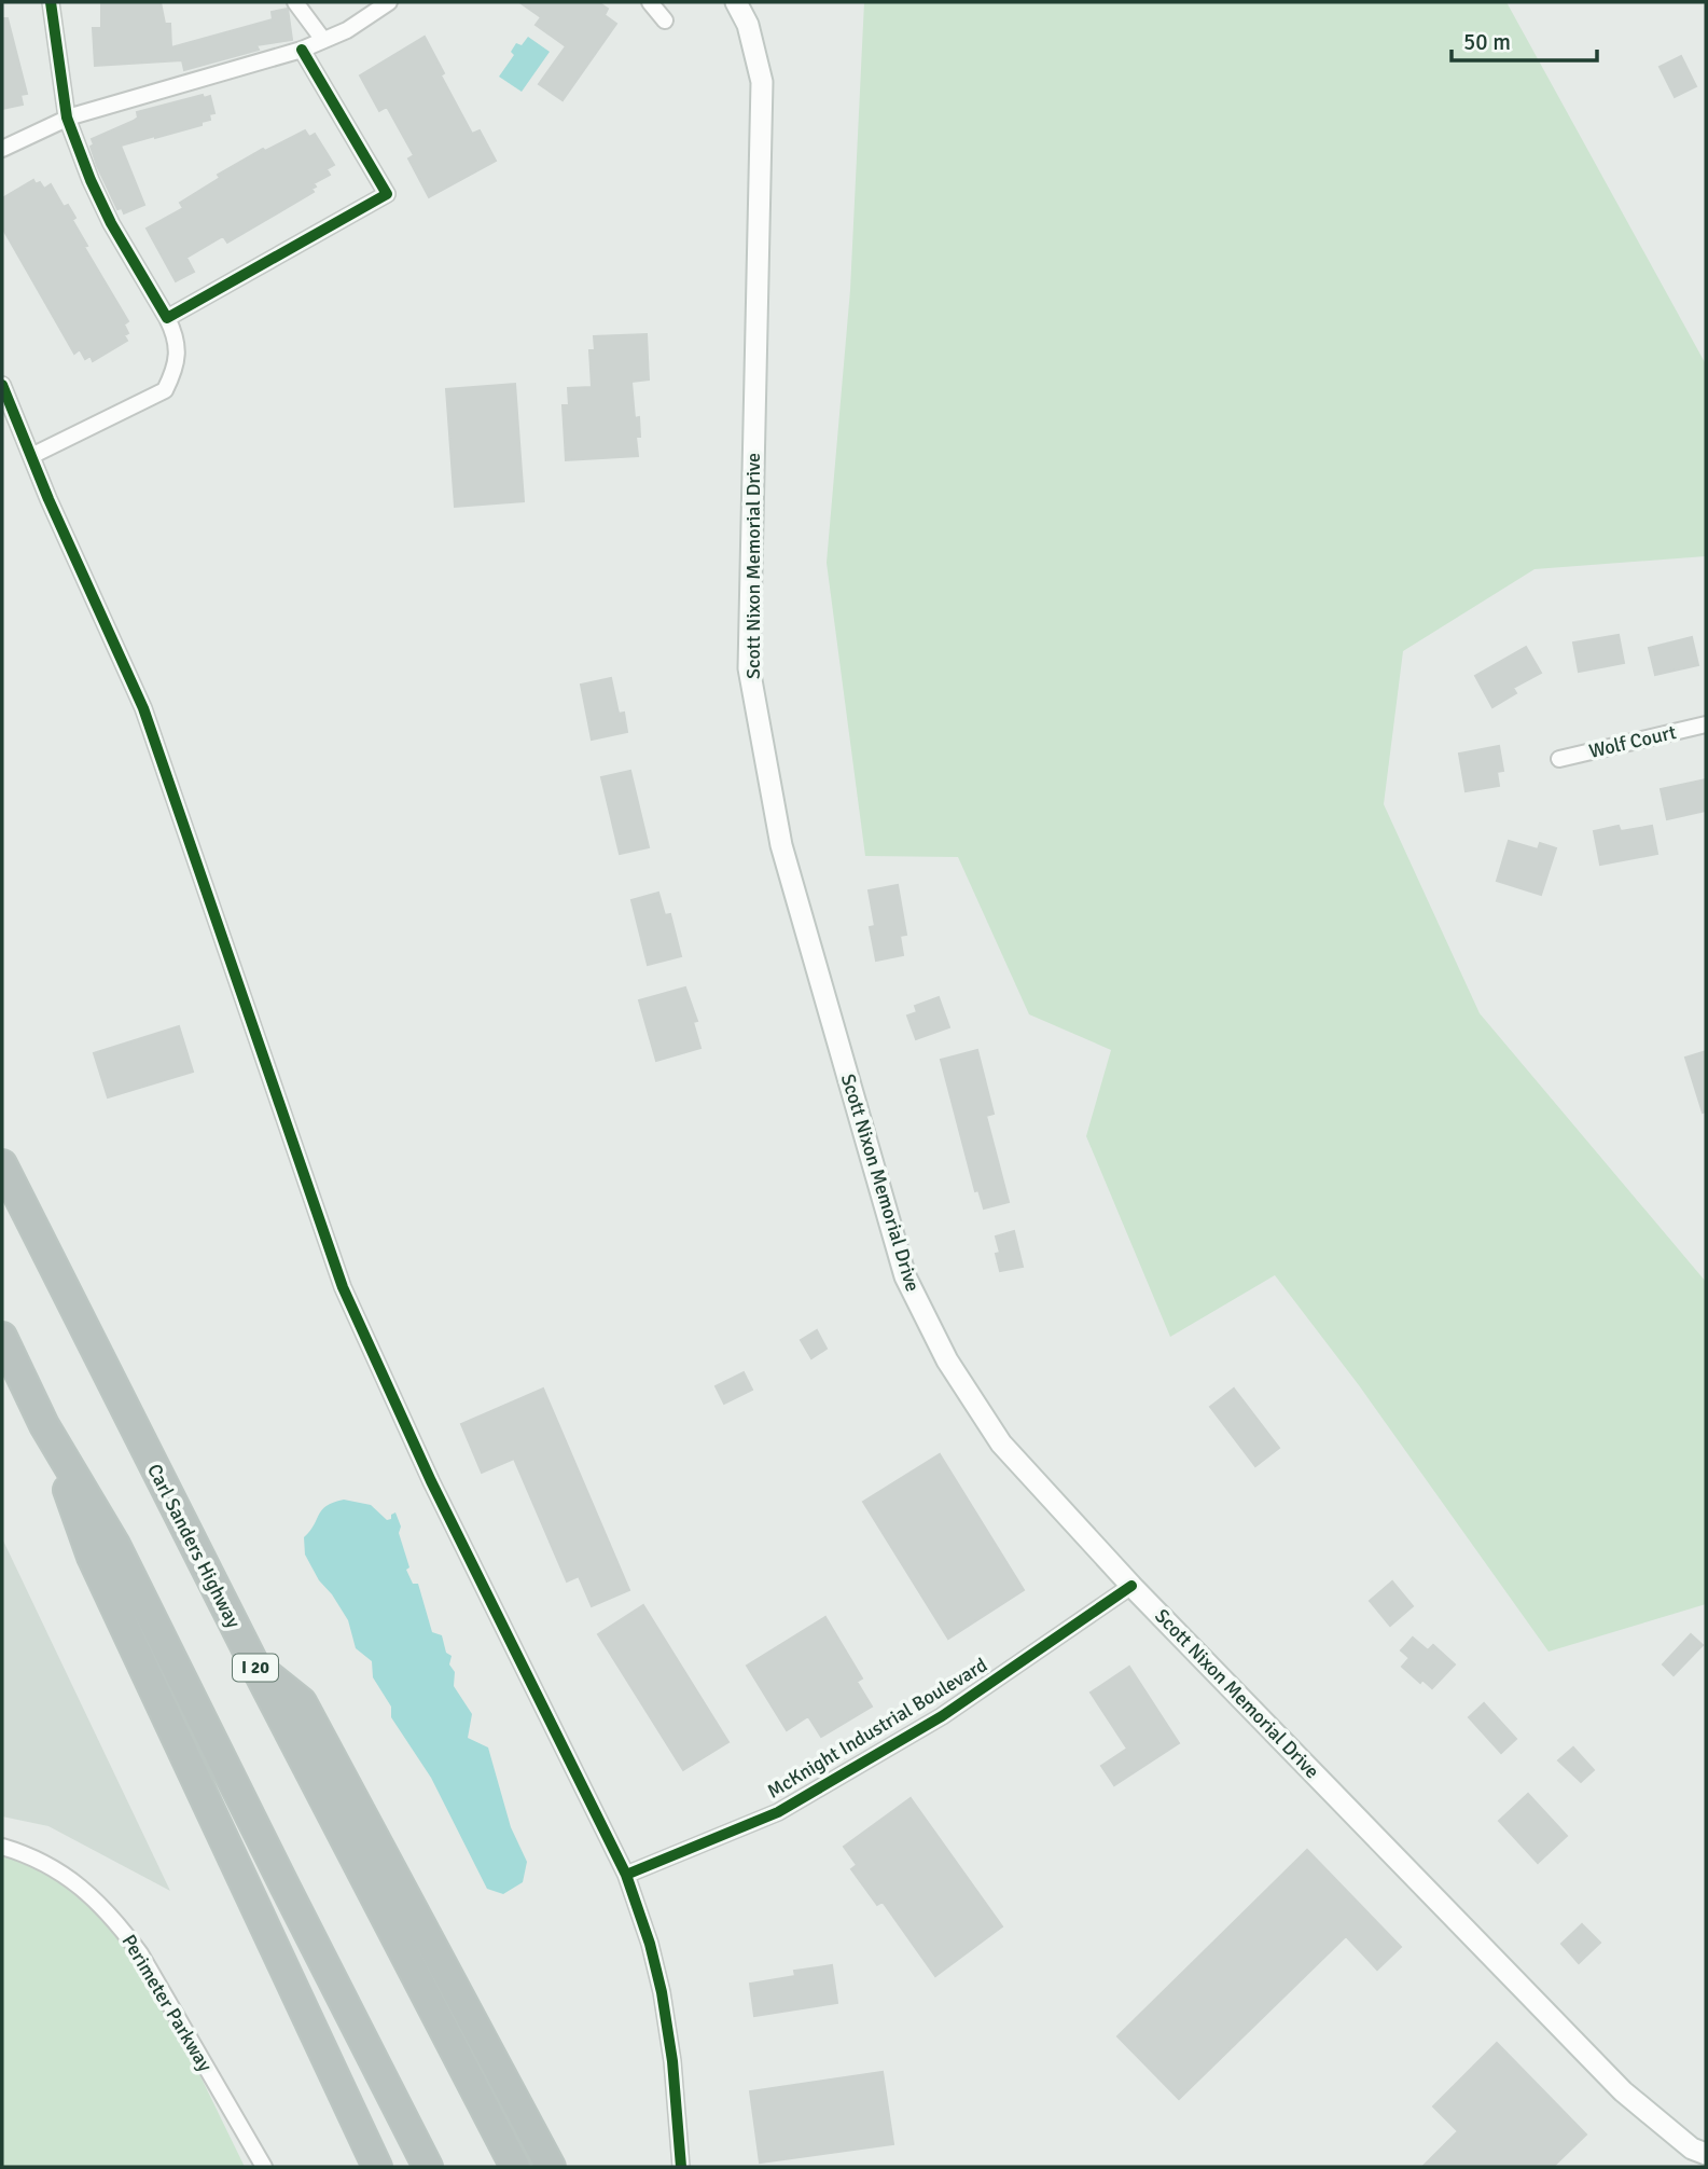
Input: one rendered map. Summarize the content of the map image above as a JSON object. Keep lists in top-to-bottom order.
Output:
{
  "streets": {
    "highway": ["Carl Sanders Highway", "I 20"],
    "main road": ["Scott Nixon Memorial Drive"],
    "street": ["Wolf Court", "McKnight Industrial Boulevard", "Perimeter Parkway"]
  },
  "crossings": [
    ["Scott Nixon Memorial Drive", "McKnight Industrial Boulevard"]
  ],
  "scale_bar": "50 m"
}
